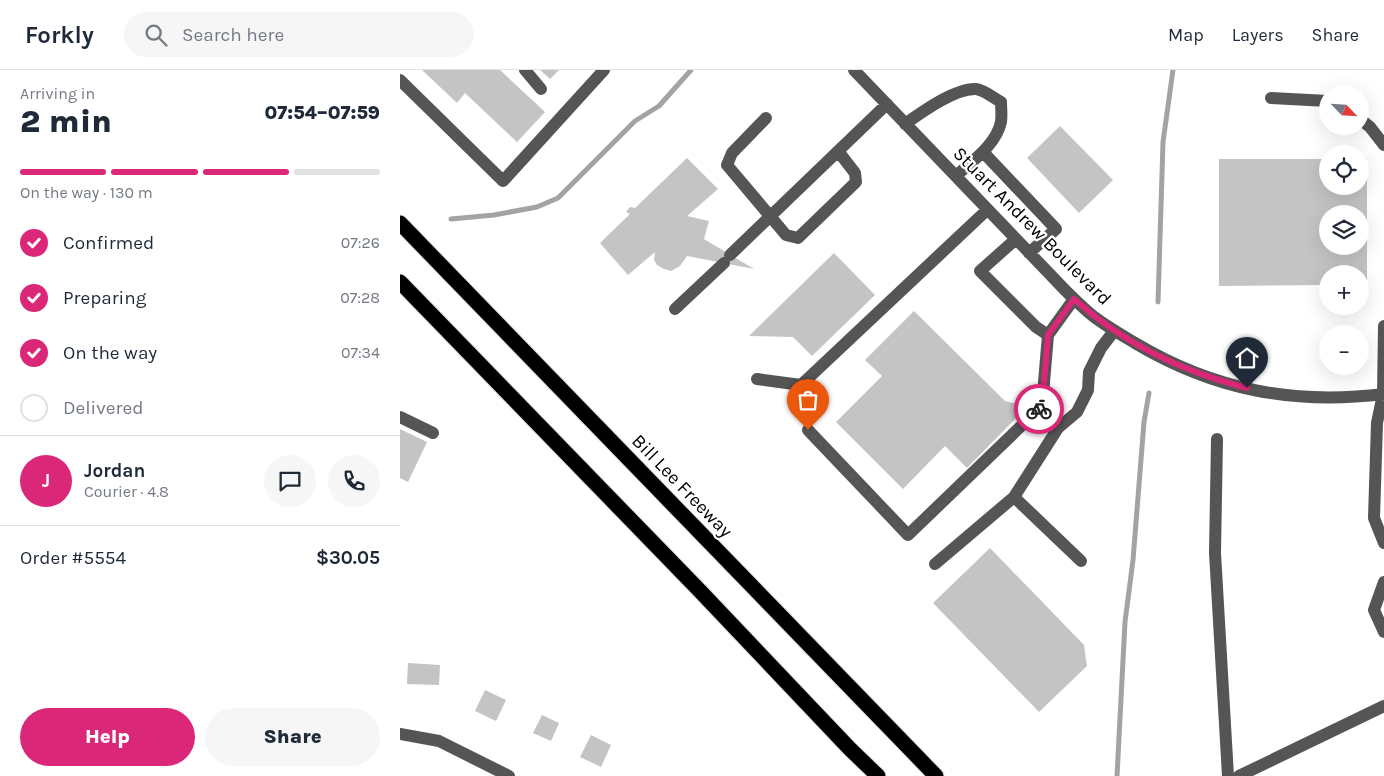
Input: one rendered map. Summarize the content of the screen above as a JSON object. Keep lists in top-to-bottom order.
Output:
{
  "streets": {
    "highway": ["Bill Lee Freeway"],
    "street": ["Stuart Andrew Boulevard"]
  },
  "north": "bottom right",
  "page": {
    "header": "Forkly",
    "search": "Search here",
    "nav": ["Map", "Layers", "Share"],
    "heading": ["2 min", "Arriving in", "07:54–07:59"],
    "panel": [
      "Jordan",
      "Courier · 4.8",
      "Order #5554",
      "$30.05"
    ],
    "map_buttons": ["+", "−"],
    "bar": "On the way · 130 m",
    "list": [
      ["Confirmed", "07:26"],
      ["Preparing", "07:28"],
      ["On the way", "07:34"],
      "Delivered"
    ],
    "round": "J",
    "buttons": ["Help", "Share"]
  }
}
